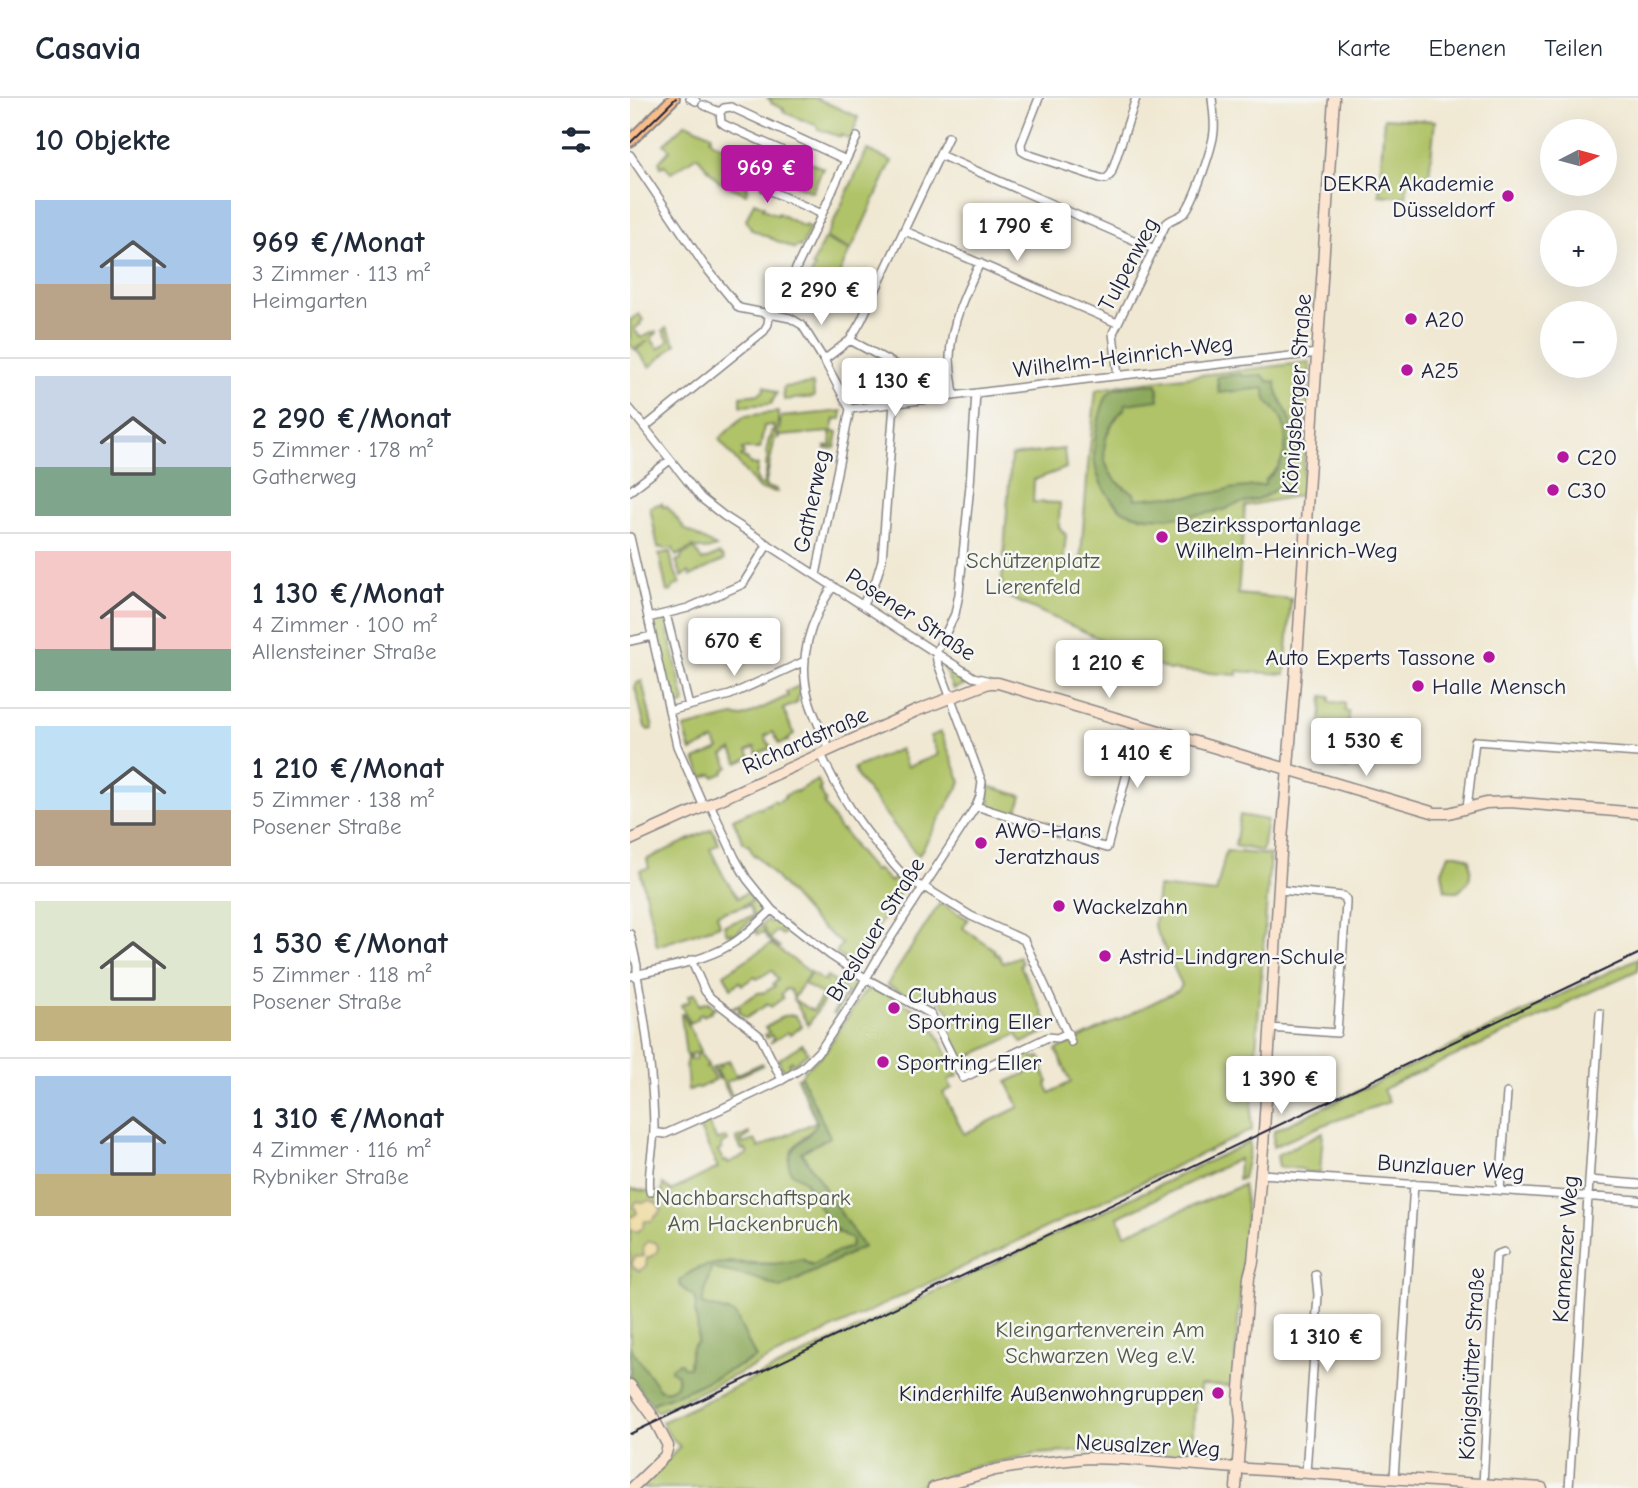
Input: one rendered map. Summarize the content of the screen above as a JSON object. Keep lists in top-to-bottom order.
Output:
{
  "streets": {
    "street": [
      "Tulpenweg",
      "Wilhelm-Heinrich-Weg",
      "Königsberger Straße",
      "Gatherweg",
      "Posener Straße",
      "Richardstraße",
      "Breslauer Straße",
      "Bunzlauer Weg",
      "Kamenzer Weg",
      "Königshütter Straße",
      "Neusalzer Weg"
    ]
  },
  "crossings": [
    ["Tulpenweg", "Wilhelm-Heinrich-Weg"],
    ["Wilhelm-Heinrich-Weg", "Königsberger Straße"],
    ["Wilhelm-Heinrich-Weg", "Gatherweg"],
    ["Königsberger Straße", "Posener Straße"],
    ["Königsberger Straße", "Bunzlauer Weg"],
    ["Königsberger Straße", "Neusalzer Weg"],
    ["Gatherweg", "Posener Straße"],
    ["Posener Straße", "Richardstraße"],
    ["Posener Straße", "Breslauer Straße"],
    ["Richardstraße", "Breslauer Straße"],
    ["Bunzlauer Weg", "Kamenzer Weg"],
    ["Königshütter Straße", "Neusalzer Weg"]
  ],
  "parks": ["Schützenplatz Lierenfeld", "Nachbarschaftspark Am Hackenbruch", "Kleingartenverein Am Schwarzen Weg e.V."],
  "places": [
    "DEKRA Akademie Düsseldorf",
    "A20",
    "A25",
    "C20",
    "C30",
    "Bezirkssportanlage Wilhelm-Heinrich-Weg",
    "Auto Experts Tassone",
    "Halle Mensch",
    "AWO-Hans Jeratzhaus",
    "Wackelzahn",
    "Astrid-Lindgren-Schule",
    "Clubhaus Sportring Eller",
    "Sportring Eller",
    "Kinderhilfe Außenwohngruppen"
  ],
  "north": "right",
  "page": {
    "header": "Casavia",
    "nav": ["Karte", "Ebenen", "Teilen"],
    "heading": "10 Objekte",
    "map_buttons": ["+", "−"],
    "price": [
      "969 €",
      "1 790 €",
      "2 290 €",
      "1 130 €",
      "670 €",
      "1 210 €",
      "1 530 €",
      "1 410 €",
      "1 390 €",
      "1 310 €"
    ],
    "list": [
      {
        "name": "969 €/Monat",
        "note": "3 Zimmer · 113 m² · Heimgarten"
      },
      {
        "name": "2 290 €/Monat",
        "note": "5 Zimmer · 178 m² · Gatherweg"
      },
      {
        "name": "1 130 €/Monat",
        "note": "4 Zimmer · 100 m² · Allensteiner Straße"
      },
      {
        "name": "1 210 €/Monat",
        "note": "5 Zimmer · 138 m² · Posener Straße"
      },
      {
        "name": "1 530 €/Monat",
        "note": "5 Zimmer · 118 m² · Posener Straße"
      },
      {
        "name": "1 310 €/Monat",
        "note": "4 Zimmer · 116 m² · Rybniker Straße"
      }
    ]
  }
}
